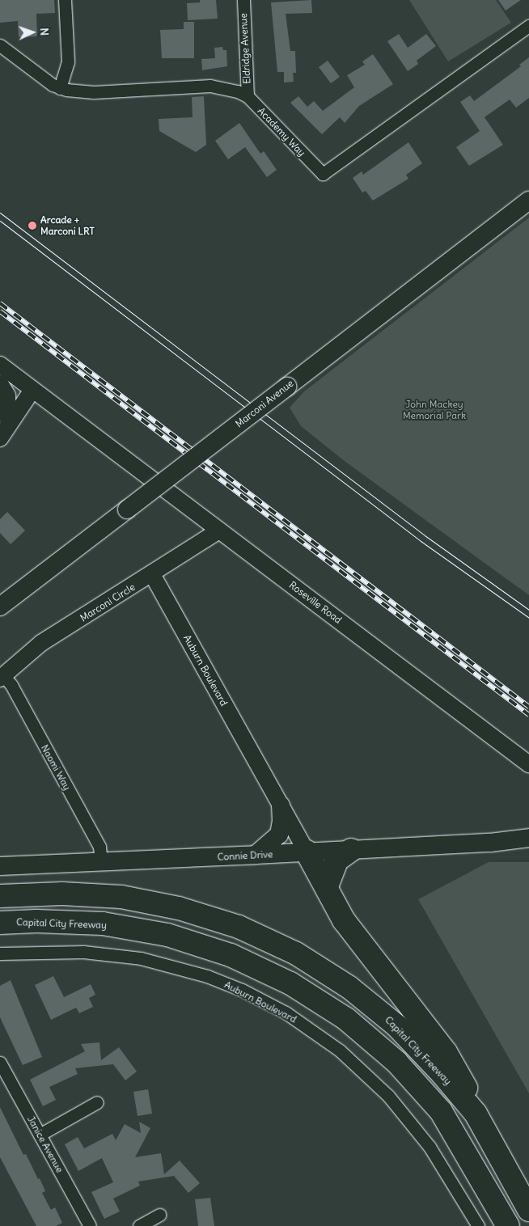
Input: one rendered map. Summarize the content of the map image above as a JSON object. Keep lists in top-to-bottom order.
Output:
{
  "streets": {
    "highway": ["Capital City Freeway"],
    "main road": ["Marconi Avenue", "Connie Drive"],
    "street": [
      "Eldridge Avenue",
      "Academy Way",
      "Marconi Circle",
      "Roseville Road",
      "Auburn Boulevard",
      "Naomi Way",
      "Janice Avenue"
    ]
  },
  "crossings": [
    ["Eldridge Avenue", "Academy Way"],
    ["Marconi Circle", "Roseville Road"],
    ["Marconi Circle", "Auburn Boulevard"],
    ["Marconi Circle", "Naomi Way"],
    ["Auburn Boulevard", "Connie Drive"],
    ["Naomi Way", "Connie Drive"]
  ],
  "parks": ["John Mackey Memorial Park"],
  "places": ["Arcade + Marconi LRT"],
  "north": "right"
}
